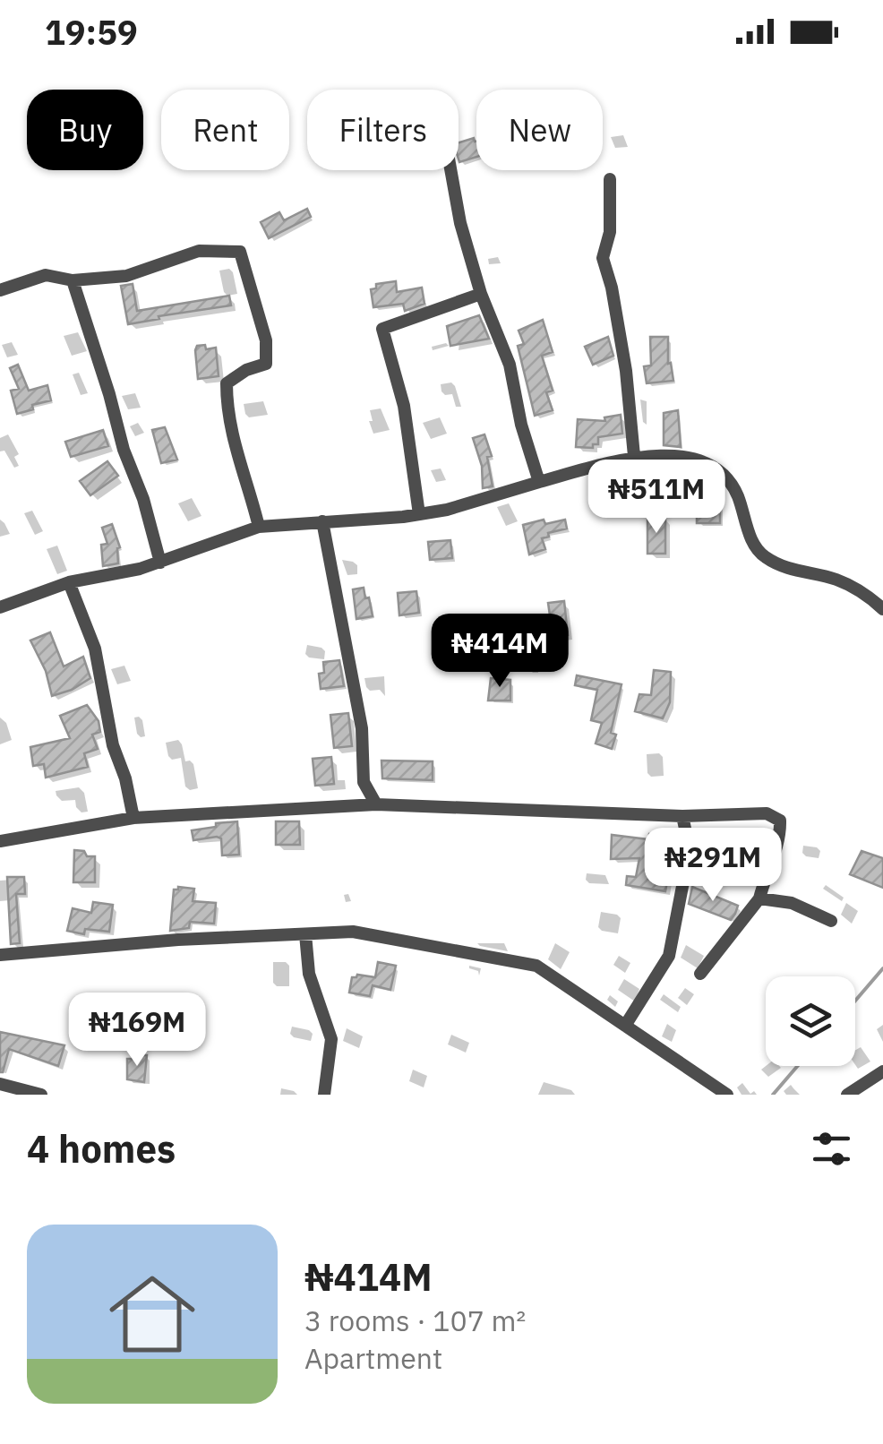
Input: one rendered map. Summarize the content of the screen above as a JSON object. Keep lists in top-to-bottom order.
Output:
{
  "page": {
    "status": "19:59",
    "chip": [
      "Buy",
      "Rent",
      "Filters",
      "New"
    ],
    "price": [
      "₦511M",
      "₦414M",
      "₦291M",
      "₦169M"
    ],
    "heading": "4 homes",
    "list": [
      {
        "name": "₦414M",
        "note": "3 rooms · 107 m² · Apartment"
      }
    ]
  }
}
